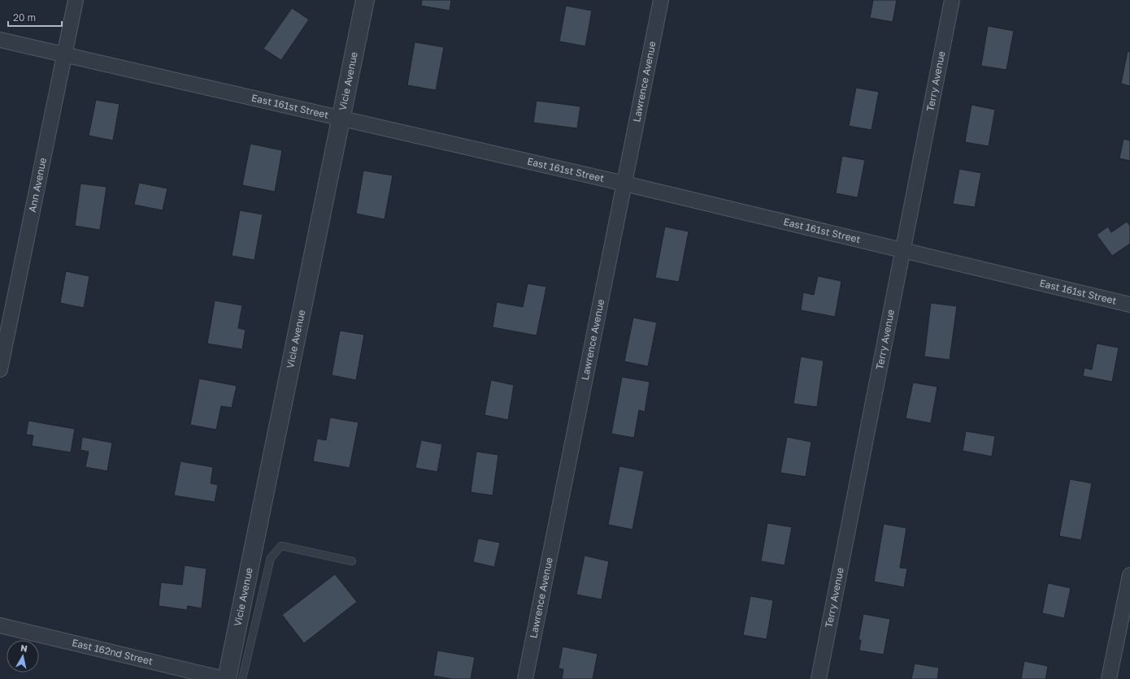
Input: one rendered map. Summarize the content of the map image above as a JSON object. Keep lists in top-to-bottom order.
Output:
{
  "streets": {
    "street": [
      "Lawrence Avenue",
      "Terry Avenue",
      "Vicie Avenue",
      "East 161st Street",
      "Ann Avenue",
      "East 162nd Street"
    ]
  },
  "crossings": [
    ["Lawrence Avenue", "East 161st Street"],
    ["Terry Avenue", "East 161st Street"],
    ["Vicie Avenue", "East 161st Street"],
    ["Vicie Avenue", "East 162nd Street"],
    ["East 161st Street", "Ann Avenue"]
  ],
  "scale_bar": "20 m",
  "north": "top"
}
